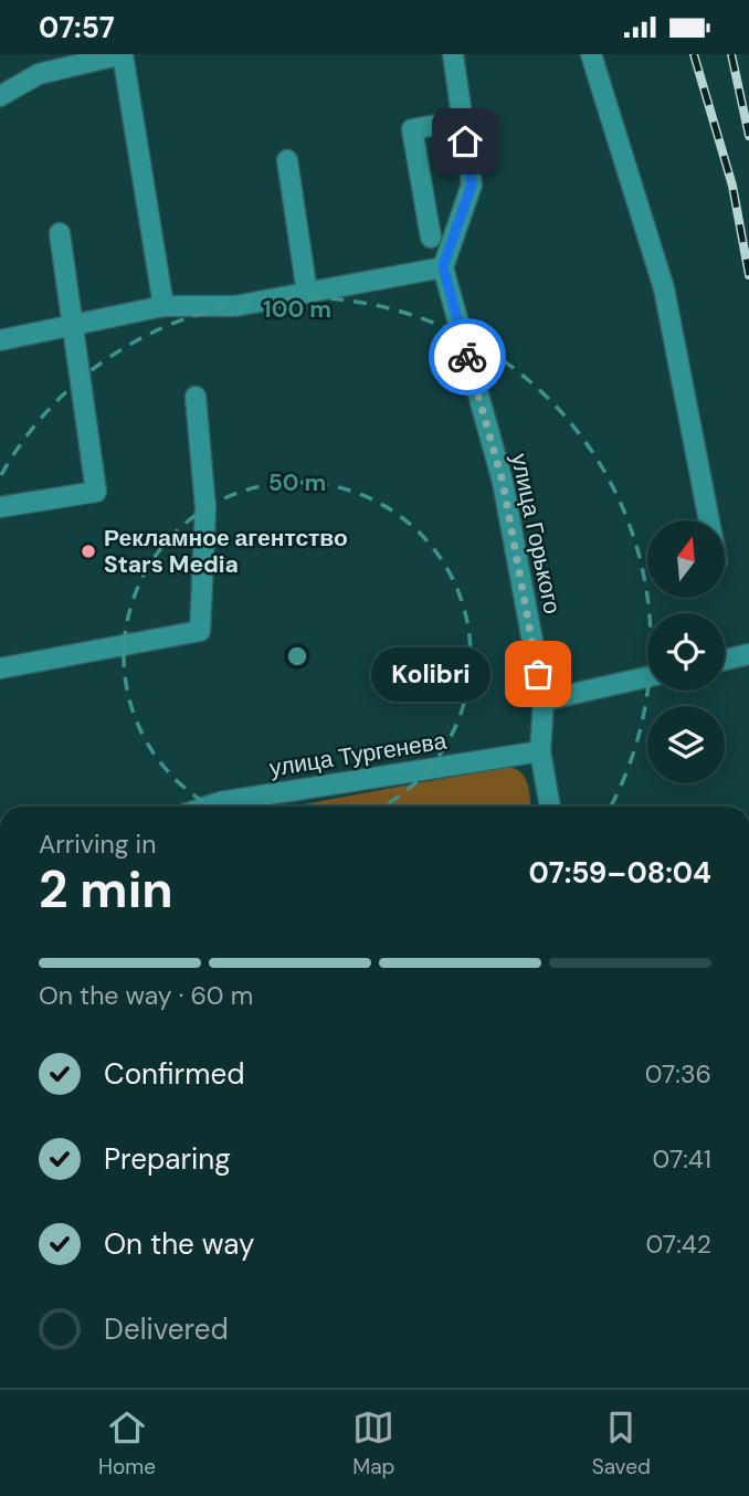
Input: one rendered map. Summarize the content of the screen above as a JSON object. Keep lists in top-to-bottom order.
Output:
{
  "streets": {
    "street": ["улица Горького", "улица Тургенева"]
  },
  "crossings": [
    ["улица Горького", "улица Тургенева"]
  ],
  "places": ["Рекламное агентство Stars Media", "Kolibri"],
  "north": "top",
  "page": {
    "status": "07:57",
    "bubble": "Kolibri",
    "heading": ["2 min", "Arriving in", "07:59–08:04"],
    "bar": "On the way · 60 m",
    "list": [
      ["Confirmed", "07:36"],
      ["Preparing", "07:41"],
      ["On the way", "07:42"],
      "Delivered"
    ],
    "tabs": ["Home", "Map", "Saved"]
  },
  "rings": ["100 m", "50 m"]
}
